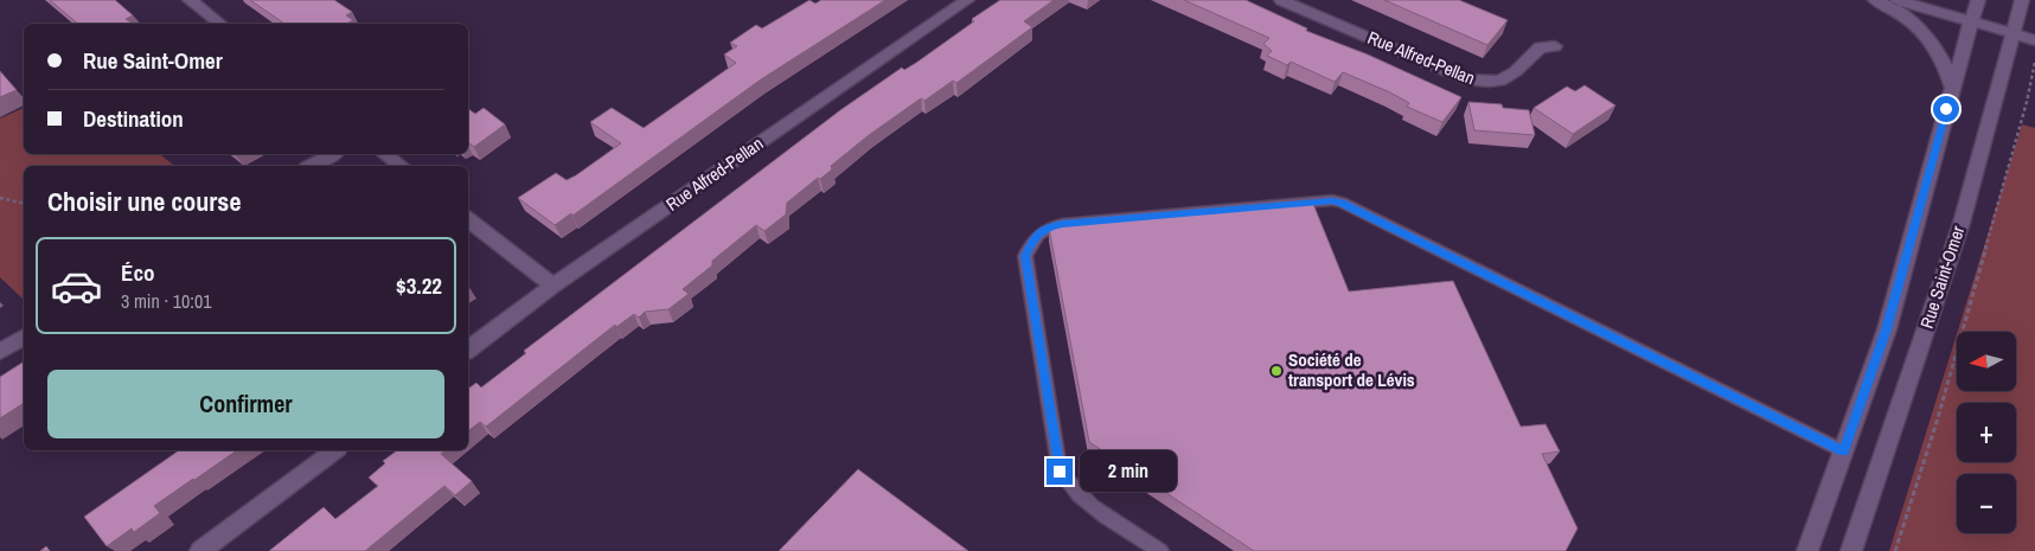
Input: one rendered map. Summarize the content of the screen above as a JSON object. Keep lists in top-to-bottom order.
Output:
{
  "streets": {
    "street": ["Rue Alfred-Pellan", "Rue Saint-Omer"]
  },
  "places": ["Société de transport de Lévis"],
  "north": "left",
  "page": {
    "banner": ["Rue Saint-Omer", "Destination"],
    "heading": "Choisir une course",
    "list": [
      {
        "name": "Éco",
        "note": "3 min · 10:01",
        "value": "$3.22"
      }
    ],
    "map_buttons": ["+", "−"],
    "buttons": "Confirmer",
    "bubble": "2 min"
  }
}
